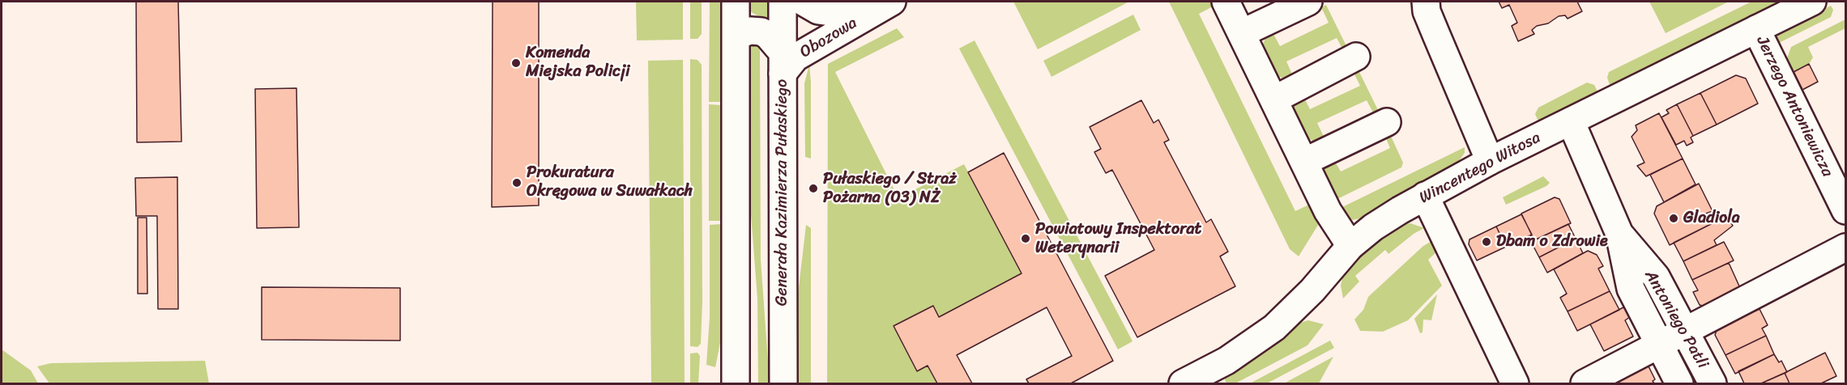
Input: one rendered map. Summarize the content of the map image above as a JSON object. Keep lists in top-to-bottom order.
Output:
{
  "streets": {
    "street": [
      "Obozowa",
      "Jerzego Antoniewicza",
      "Wincentego Witosa",
      "Generała Kazimierza Pułaskiego",
      "Antoniego Patli"
    ]
  },
  "crossings": [
    ["Obozowa", "Generała Kazimierza Pułaskiego"],
    ["Jerzego Antoniewicza", "Wincentego Witosa"],
    ["Wincentego Witosa", "Antoniego Patli"]
  ],
  "places": [
    "Komenda Miejska Policji",
    "Prokuratura Okręgowa w Suwałkach",
    "Pułaskiego / Straż Pożarna (03) NŻ",
    "Gladiola",
    "Powiatowy Inspektorat Weterynarii",
    "Dbam o Zdrowie"
  ]
}
